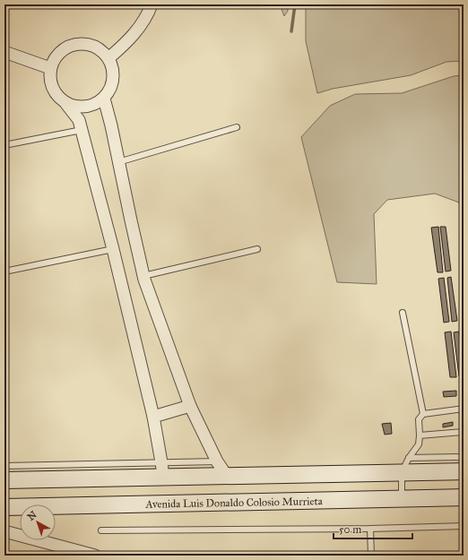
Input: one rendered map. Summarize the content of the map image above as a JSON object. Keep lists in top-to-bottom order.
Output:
{
  "streets": {
    "main road": ["Avenida Luis Donaldo Colosio Murrieta"]
  },
  "scale_bar": "50 m",
  "north": "top left"
}
